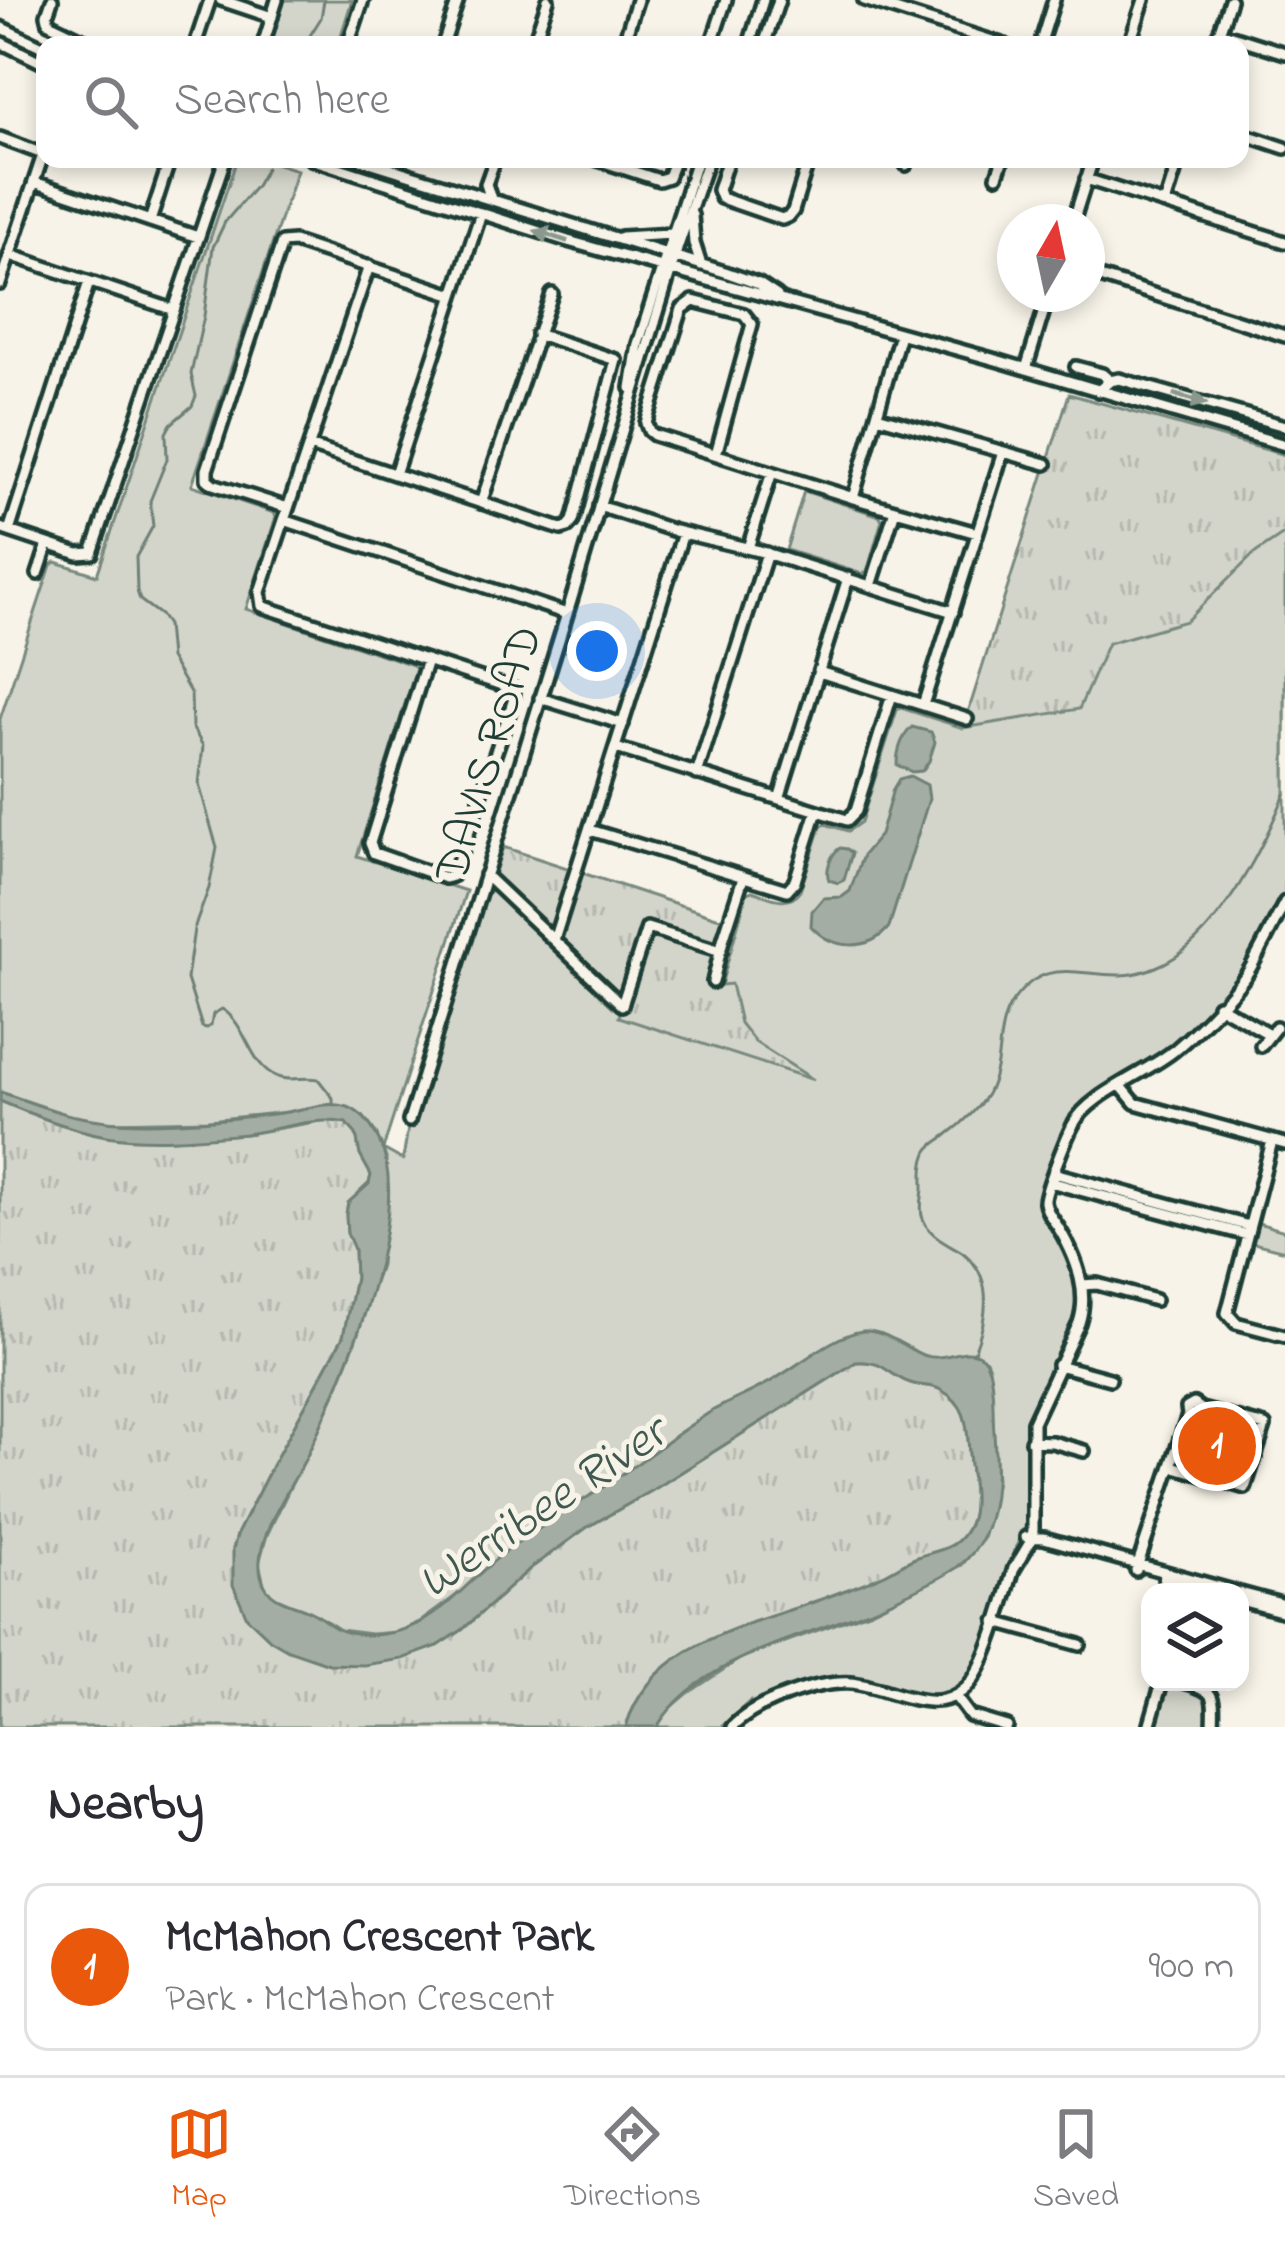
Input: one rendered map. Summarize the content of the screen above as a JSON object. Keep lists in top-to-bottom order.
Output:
{
  "streets": {
    "street": ["DAVIS ROAD"]
  },
  "water": ["Werribee River"],
  "north": "top",
  "page": {
    "search": "Search here",
    "pins": "1",
    "heading": "Nearby",
    "list": [
      {
        "mark": "1",
        "name": "McMahon Crescent Park",
        "note": "Park · McMahon Crescent",
        "value": "900 m"
      }
    ],
    "nav": ["Map", "Directions", "Saved"]
  }
}
